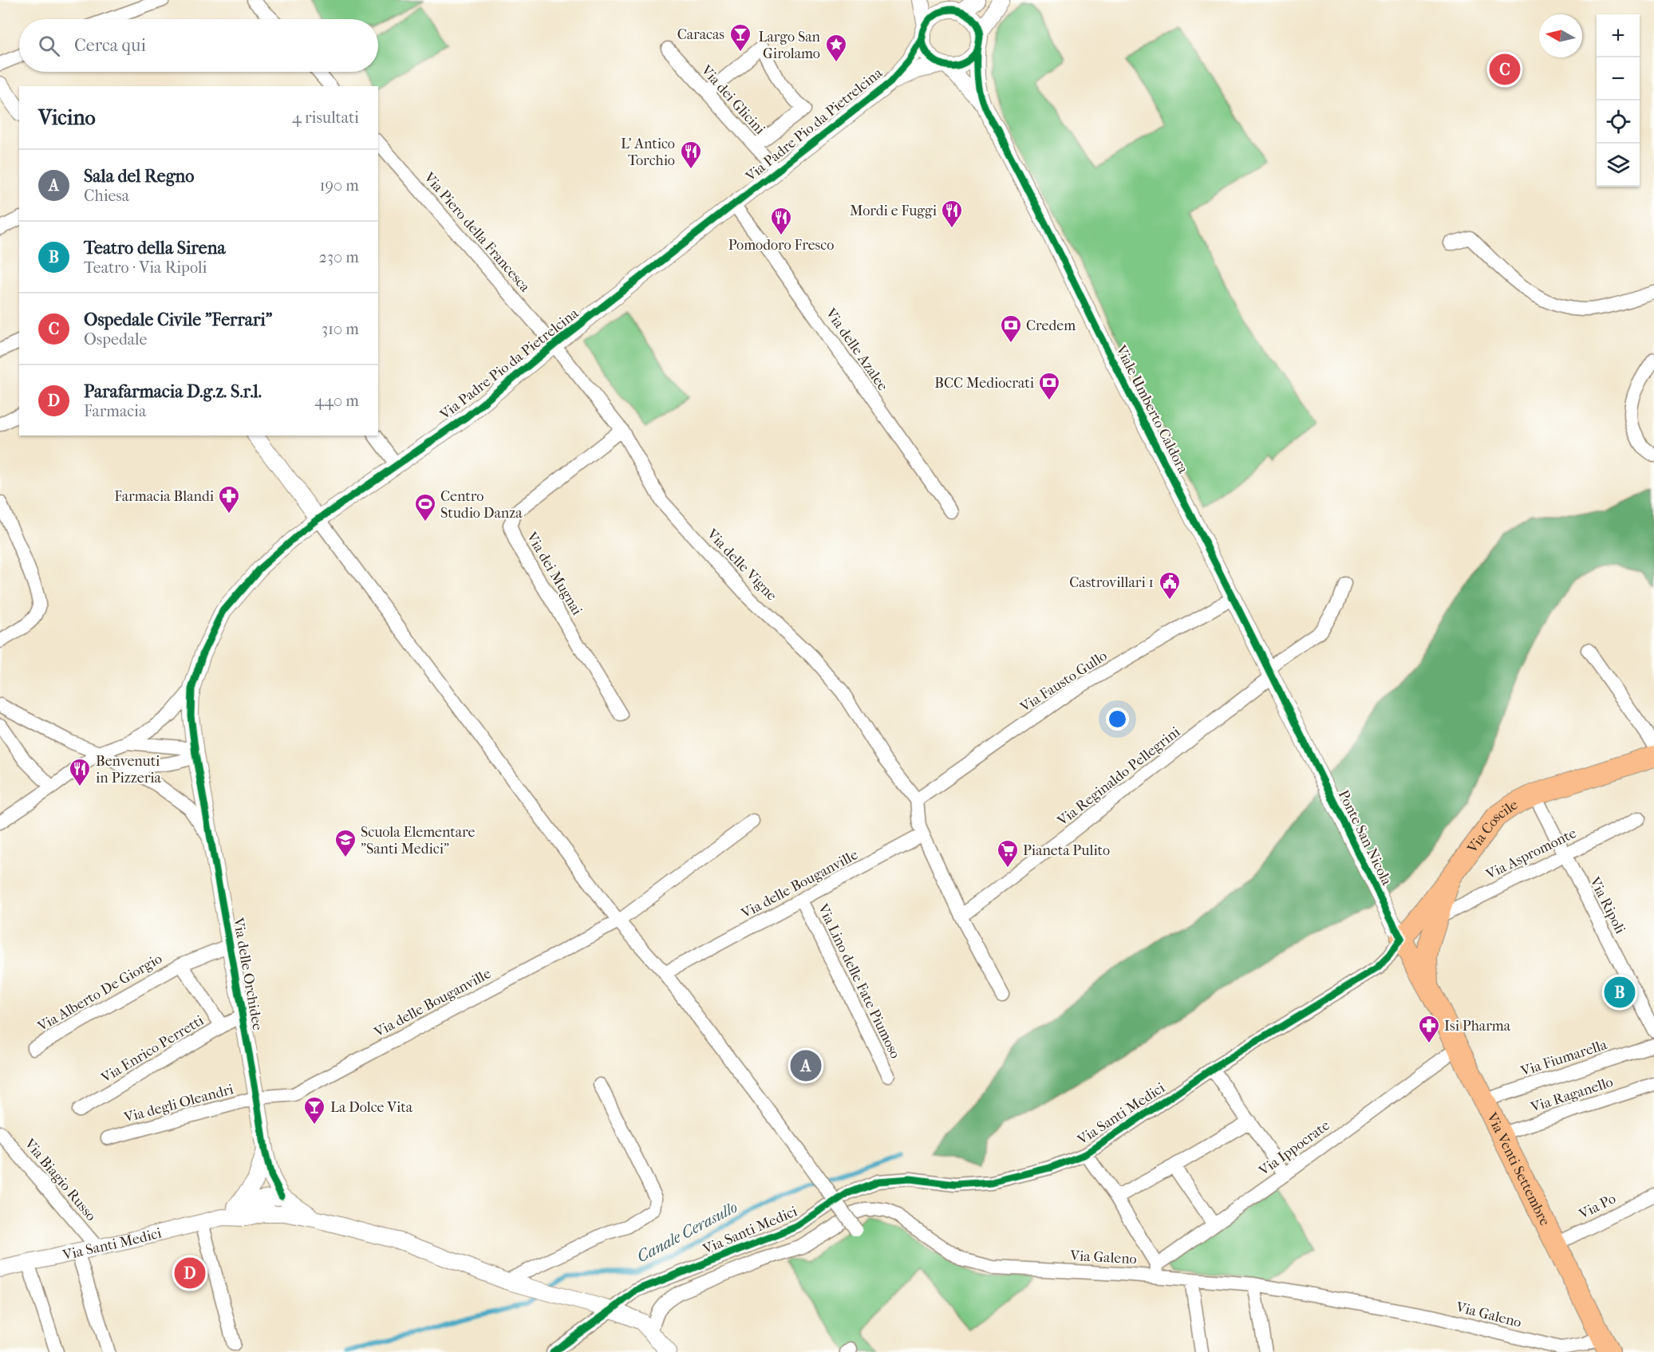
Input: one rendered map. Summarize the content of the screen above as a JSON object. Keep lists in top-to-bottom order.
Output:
{
  "streets": {
    "main road": ["Via Coscile", "Via Venti Settembre"],
    "street": [
      "Via dei Glicini",
      "Via Padre Pio da Pietrelcina",
      "Via Piero della Francesca",
      "Via delle Azalee",
      "Viale Umberto Caldora",
      "Via delle Vigne",
      "Via dei Mugnai",
      "Via Fausto Gullo",
      "Via Reginaldo Pellegrini",
      "Ponte San Nicola",
      "Via Aspromonte",
      "Via delle Bouganville",
      "Via Ripoli",
      "Via delle Orchidee",
      "Via Lino delle Fate Piumoso",
      "Via Alberto De Giorgio",
      "Via Enrico Perretti",
      "Via Fiumarella",
      "Via Raganello",
      "Via degli Oleandri",
      "Via Santi Medici",
      "Via Ippocrate",
      "Via Biagio Russo",
      "Via Po",
      "Via Galeno"
    ]
  },
  "crossings": [
    ["Via dei Glicini", "Via Padre Pio da Pietrelcina"],
    ["Via Padre Pio da Pietrelcina", "Via Piero della Francesca"],
    ["Via Padre Pio da Pietrelcina", "Via delle Azalee"],
    ["Via Padre Pio da Pietrelcina", "Viale Umberto Caldora"],
    ["Via Padre Pio da Pietrelcina", "Via delle Vigne"],
    ["Via Padre Pio da Pietrelcina", "Via delle Orchidee"],
    ["Via Piero della Francesca", "Via delle Vigne"],
    ["Viale Umberto Caldora", "Via Fausto Gullo"],
    ["Viale Umberto Caldora", "Via Reginaldo Pellegrini"],
    ["Viale Umberto Caldora", "Ponte San Nicola"],
    ["Via delle Vigne", "Via dei Mugnai"],
    ["Via delle Vigne", "Via Fausto Gullo"],
    ["Via Coscile", "Via Aspromonte"],
    ["Via Coscile", "Via Ripoli"],
    ["Via Coscile", "Via Venti Settembre"],
    ["Ponte San Nicola", "Via Santi Medici"],
    ["Ponte San Nicola", "Via Venti Settembre"],
    ["Via Aspromonte", "Via Ripoli"],
    ["Via delle Bouganville", "Via delle Orchidee"],
    ["Via delle Bouganville", "Via Lino delle Fate Piumoso"],
    ["Via delle Bouganville", "Via degli Oleandri"],
    ["Via delle Orchidee", "Via Alberto De Giorgio"],
    ["Via delle Orchidee", "Via Enrico Perretti"],
    ["Via delle Orchidee", "Via degli Oleandri"],
    ["Via delle Orchidee", "Via Santi Medici"],
    ["Via Fiumarella", "Via Venti Settembre"],
    ["Via Raganello", "Via Venti Settembre"],
    ["Via Santi Medici", "Via Venti Settembre"],
    ["Via Santi Medici", "Via Biagio Russo"],
    ["Via Ippocrate", "Via Venti Settembre"],
    ["Via Ippocrate", "Via Galeno"],
    ["Via Venti Settembre", "Via Po"],
    ["Via Venti Settembre", "Via Galeno"]
  ],
  "water": ["Canale Cerasullo"],
  "places": {
    "bar": ["Caracas", "La Dolce Vita"],
    "place": ["Largo San Girolamo"],
    "restaurant": [
      "L' Antico Torchio",
      "Mordi e Fuggi",
      "Pomodoro Fresco",
      "Benvenuti in Pizzeria"
    ],
    "bank": ["Credem", "BCC Mediocrati"],
    "pharmacy": ["Farmacia Blandi", "Isi Pharma"],
    "sports": ["Centro Studio Danza"],
    "public building": ["Castrovillari 1"],
    "school or university": ["Scuola Elementare \"Santi Medici\""],
    "supermarket": ["Pianeta Pulito"]
  },
  "north": "left",
  "page": {
    "map_buttons": ["+", "−"],
    "search": "Cerca qui",
    "pins": [
      "C",
      "B",
      "A",
      "D"
    ],
    "heading": ["Vicino", "4 risultati"],
    "list": [
      {
        "mark": "A",
        "name": "Sala del Regno",
        "note": "Chiesa",
        "value": "190 m"
      },
      {
        "mark": "B",
        "name": "Teatro della Sirena",
        "note": "Teatro · Via Ripoli",
        "value": "230 m"
      },
      {
        "mark": "C",
        "name": "Ospedale Civile \"Ferrari\"",
        "note": "Ospedale",
        "value": "310 m"
      },
      {
        "mark": "D",
        "name": "Parafarmacia D.g.z. S.r.l.",
        "note": "Farmacia",
        "value": "440 m"
      }
    ]
  }
}
